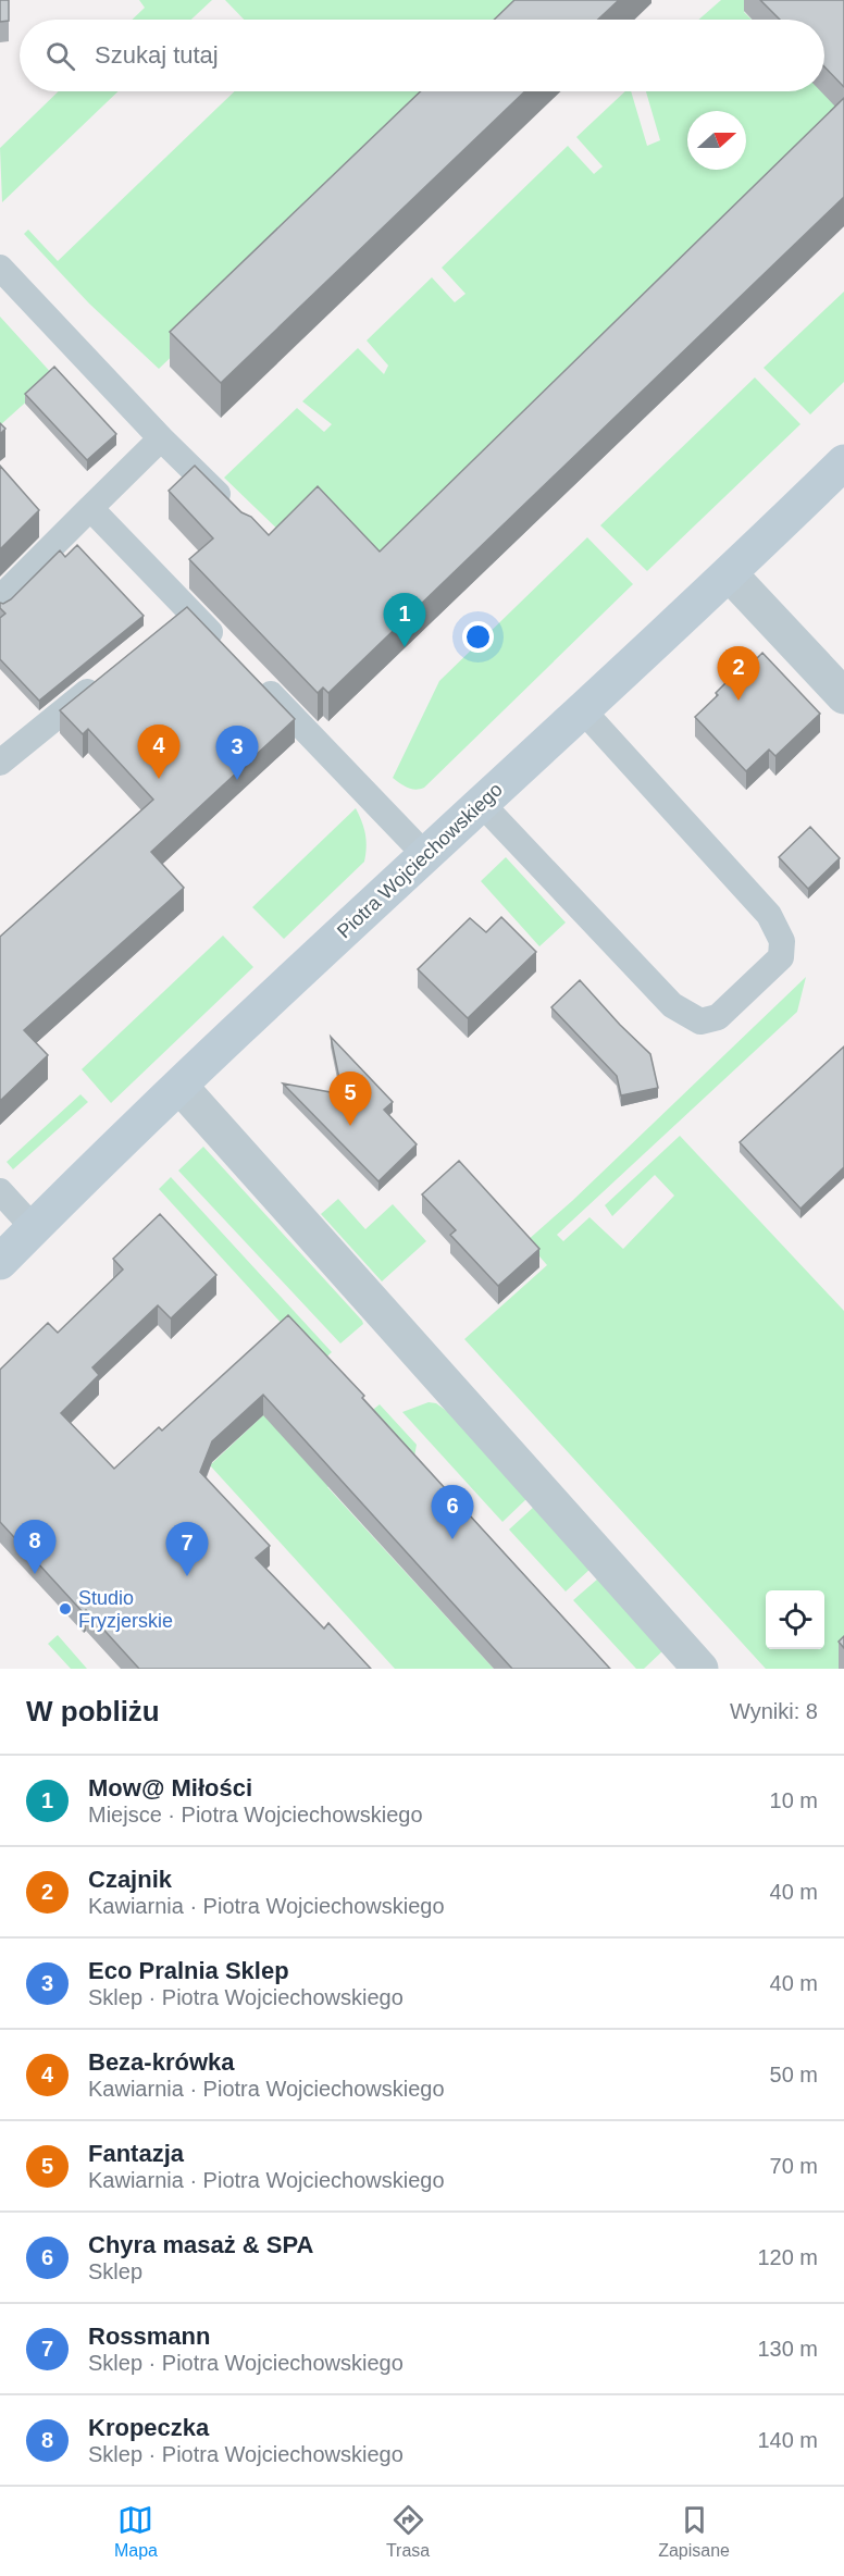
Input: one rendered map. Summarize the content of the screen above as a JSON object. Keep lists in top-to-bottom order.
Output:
{
  "streets": {
    "street": ["Piotra Wojciechowskiego"]
  },
  "places": ["Studio Fryzjerskie"],
  "north": "right",
  "page": {
    "search": "Szukaj tutaj",
    "pins": [
      "1",
      "2",
      "4",
      "3",
      "5",
      "6",
      "8",
      "7"
    ],
    "heading": ["W pobliżu", "Wyniki: 8"],
    "list": [
      {
        "mark": "1",
        "name": "Mow@ Miłości",
        "note": "Miejsce · Piotra Wojciechowskiego",
        "value": "10 m"
      },
      {
        "mark": "2",
        "name": "Czajnik",
        "note": "Kawiarnia · Piotra Wojciechowskiego",
        "value": "40 m"
      },
      {
        "mark": "3",
        "name": "Eco Pralnia Sklep",
        "note": "Sklep · Piotra Wojciechowskiego",
        "value": "40 m"
      },
      {
        "mark": "4",
        "name": "Beza-krówka",
        "note": "Kawiarnia · Piotra Wojciechowskiego",
        "value": "50 m"
      },
      {
        "mark": "5",
        "name": "Fantazja",
        "note": "Kawiarnia · Piotra Wojciechowskiego",
        "value": "70 m"
      },
      {
        "mark": "6",
        "name": "Chyra masaż & SPA",
        "note": "Sklep",
        "value": "120 m"
      },
      {
        "mark": "7",
        "name": "Rossmann",
        "note": "Sklep · Piotra Wojciechowskiego",
        "value": "130 m"
      },
      {
        "mark": "8",
        "name": "Kropeczka",
        "note": "Sklep · Piotra Wojciechowskiego",
        "value": "140 m"
      }
    ],
    "nav": ["Mapa", "Trasa", "Zapisane"]
  }
}
